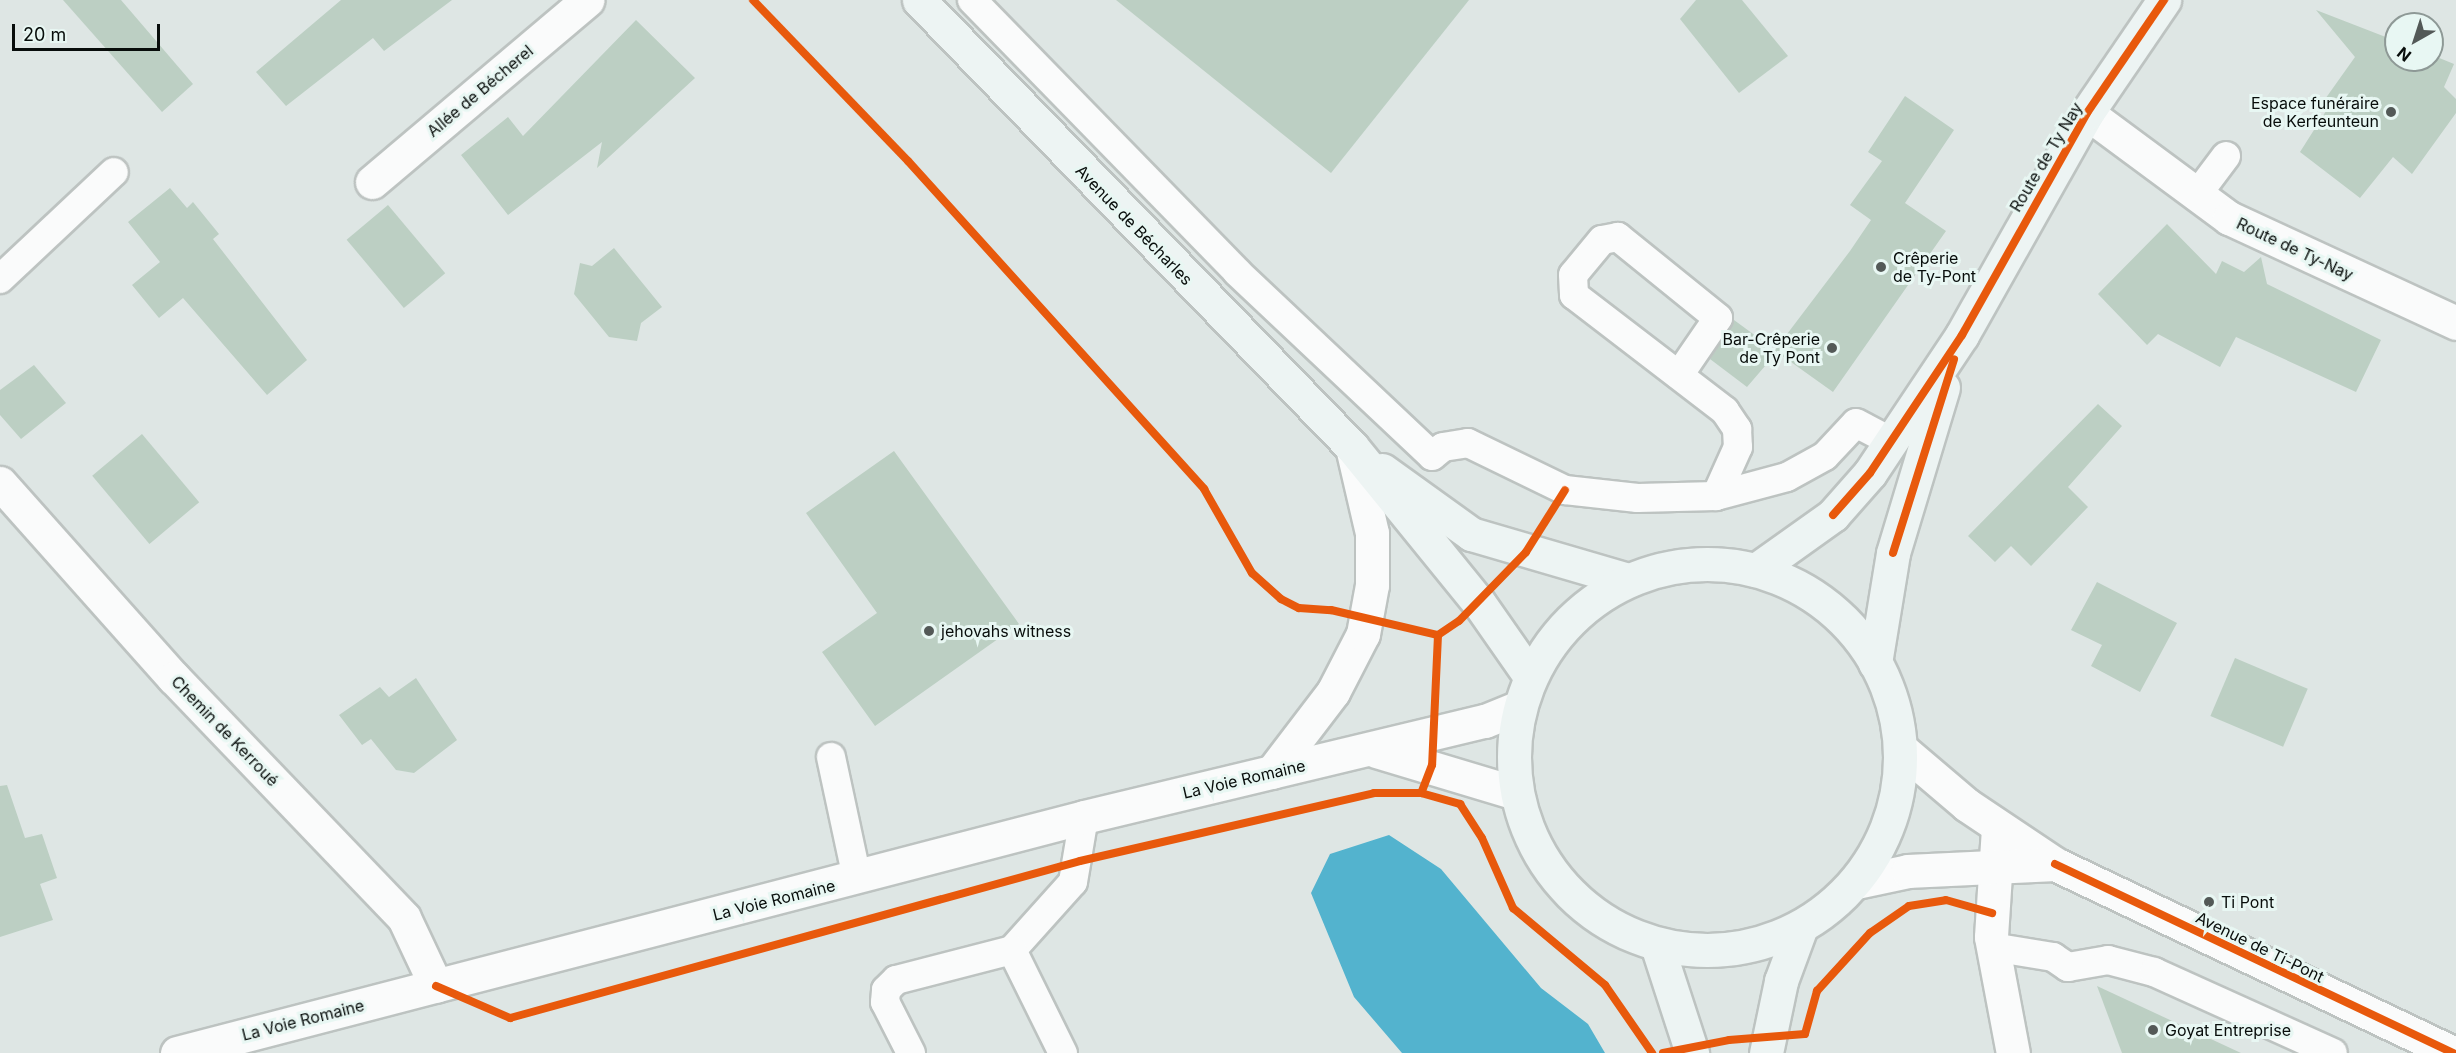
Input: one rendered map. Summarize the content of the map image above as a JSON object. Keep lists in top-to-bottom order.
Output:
{
  "streets": {
    "main road": ["Route de Ty Nay", "Avenue de Bécharles"],
    "street": [
      "Allée de Bécherel",
      "Route de Ty-Nay",
      "Chemin de Kerroué",
      "La Voie Romaine",
      "Avenue de Ti-Pont"
    ]
  },
  "crossings": [
    ["Route de Ty Nay", "Route de Ty-Nay"],
    ["Chemin de Kerroué", "La Voie Romaine"]
  ],
  "places": [
    "Espace funéraire de Kerfeunteun",
    "Crêperie de Ty-Pont",
    "Bar-Crêperie de Ty Pont",
    "jehovahs witness",
    "Ti Pont",
    "Goyat Entreprise"
  ],
  "scale_bar": "20 m",
  "north": "bottom left"
}
